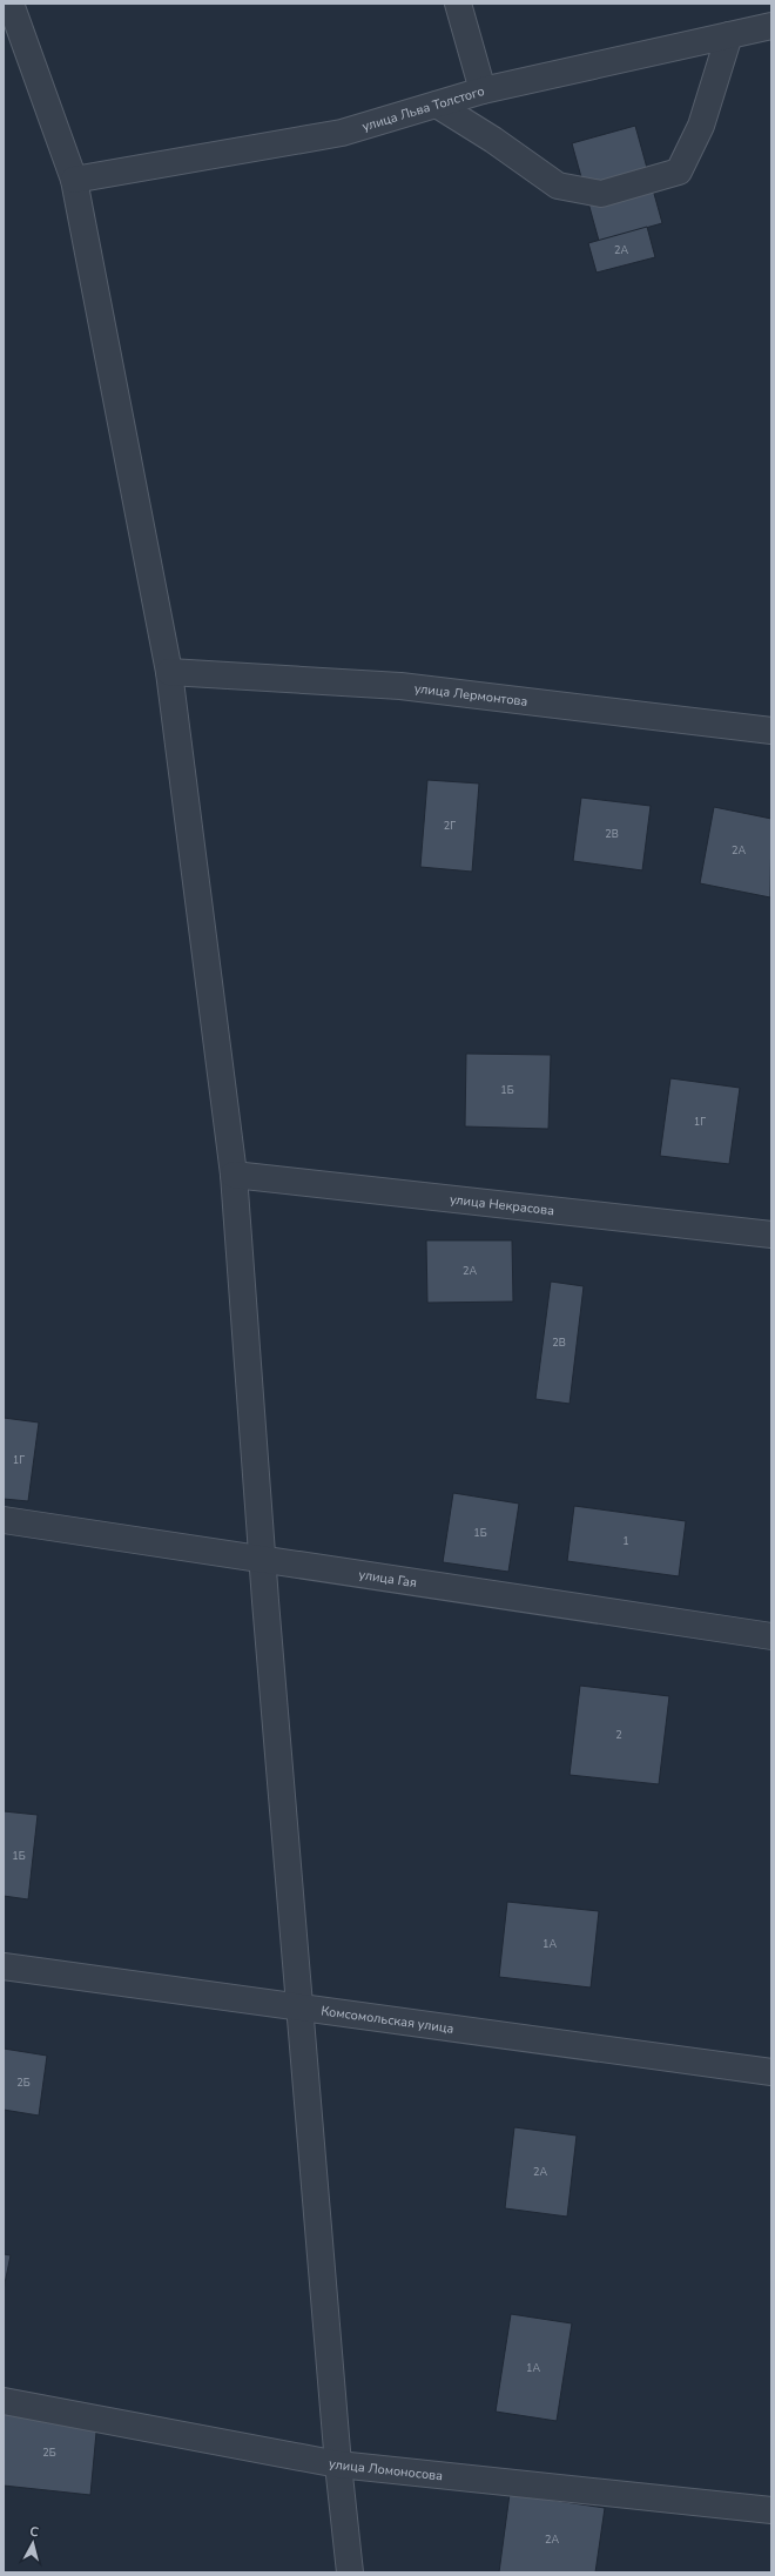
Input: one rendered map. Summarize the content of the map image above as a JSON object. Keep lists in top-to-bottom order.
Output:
{
  "streets": {
    "street": [
      "улица Льва Толстого",
      "улица Лермонтова",
      "улица Некрасова",
      "улица Гая",
      "Комсомольская улица",
      "улица Ломоносова"
    ]
  },
  "house_numbers": [
    "2А",
    "2Г",
    "2В",
    "2А",
    "1Б",
    "1Г",
    "2А",
    "2В",
    "1Г",
    "1Б",
    "1",
    "2",
    "1Б",
    "1А",
    "2Б",
    "2А",
    "1А",
    "2Б",
    "2А"
  ],
  "north": "top"
}
